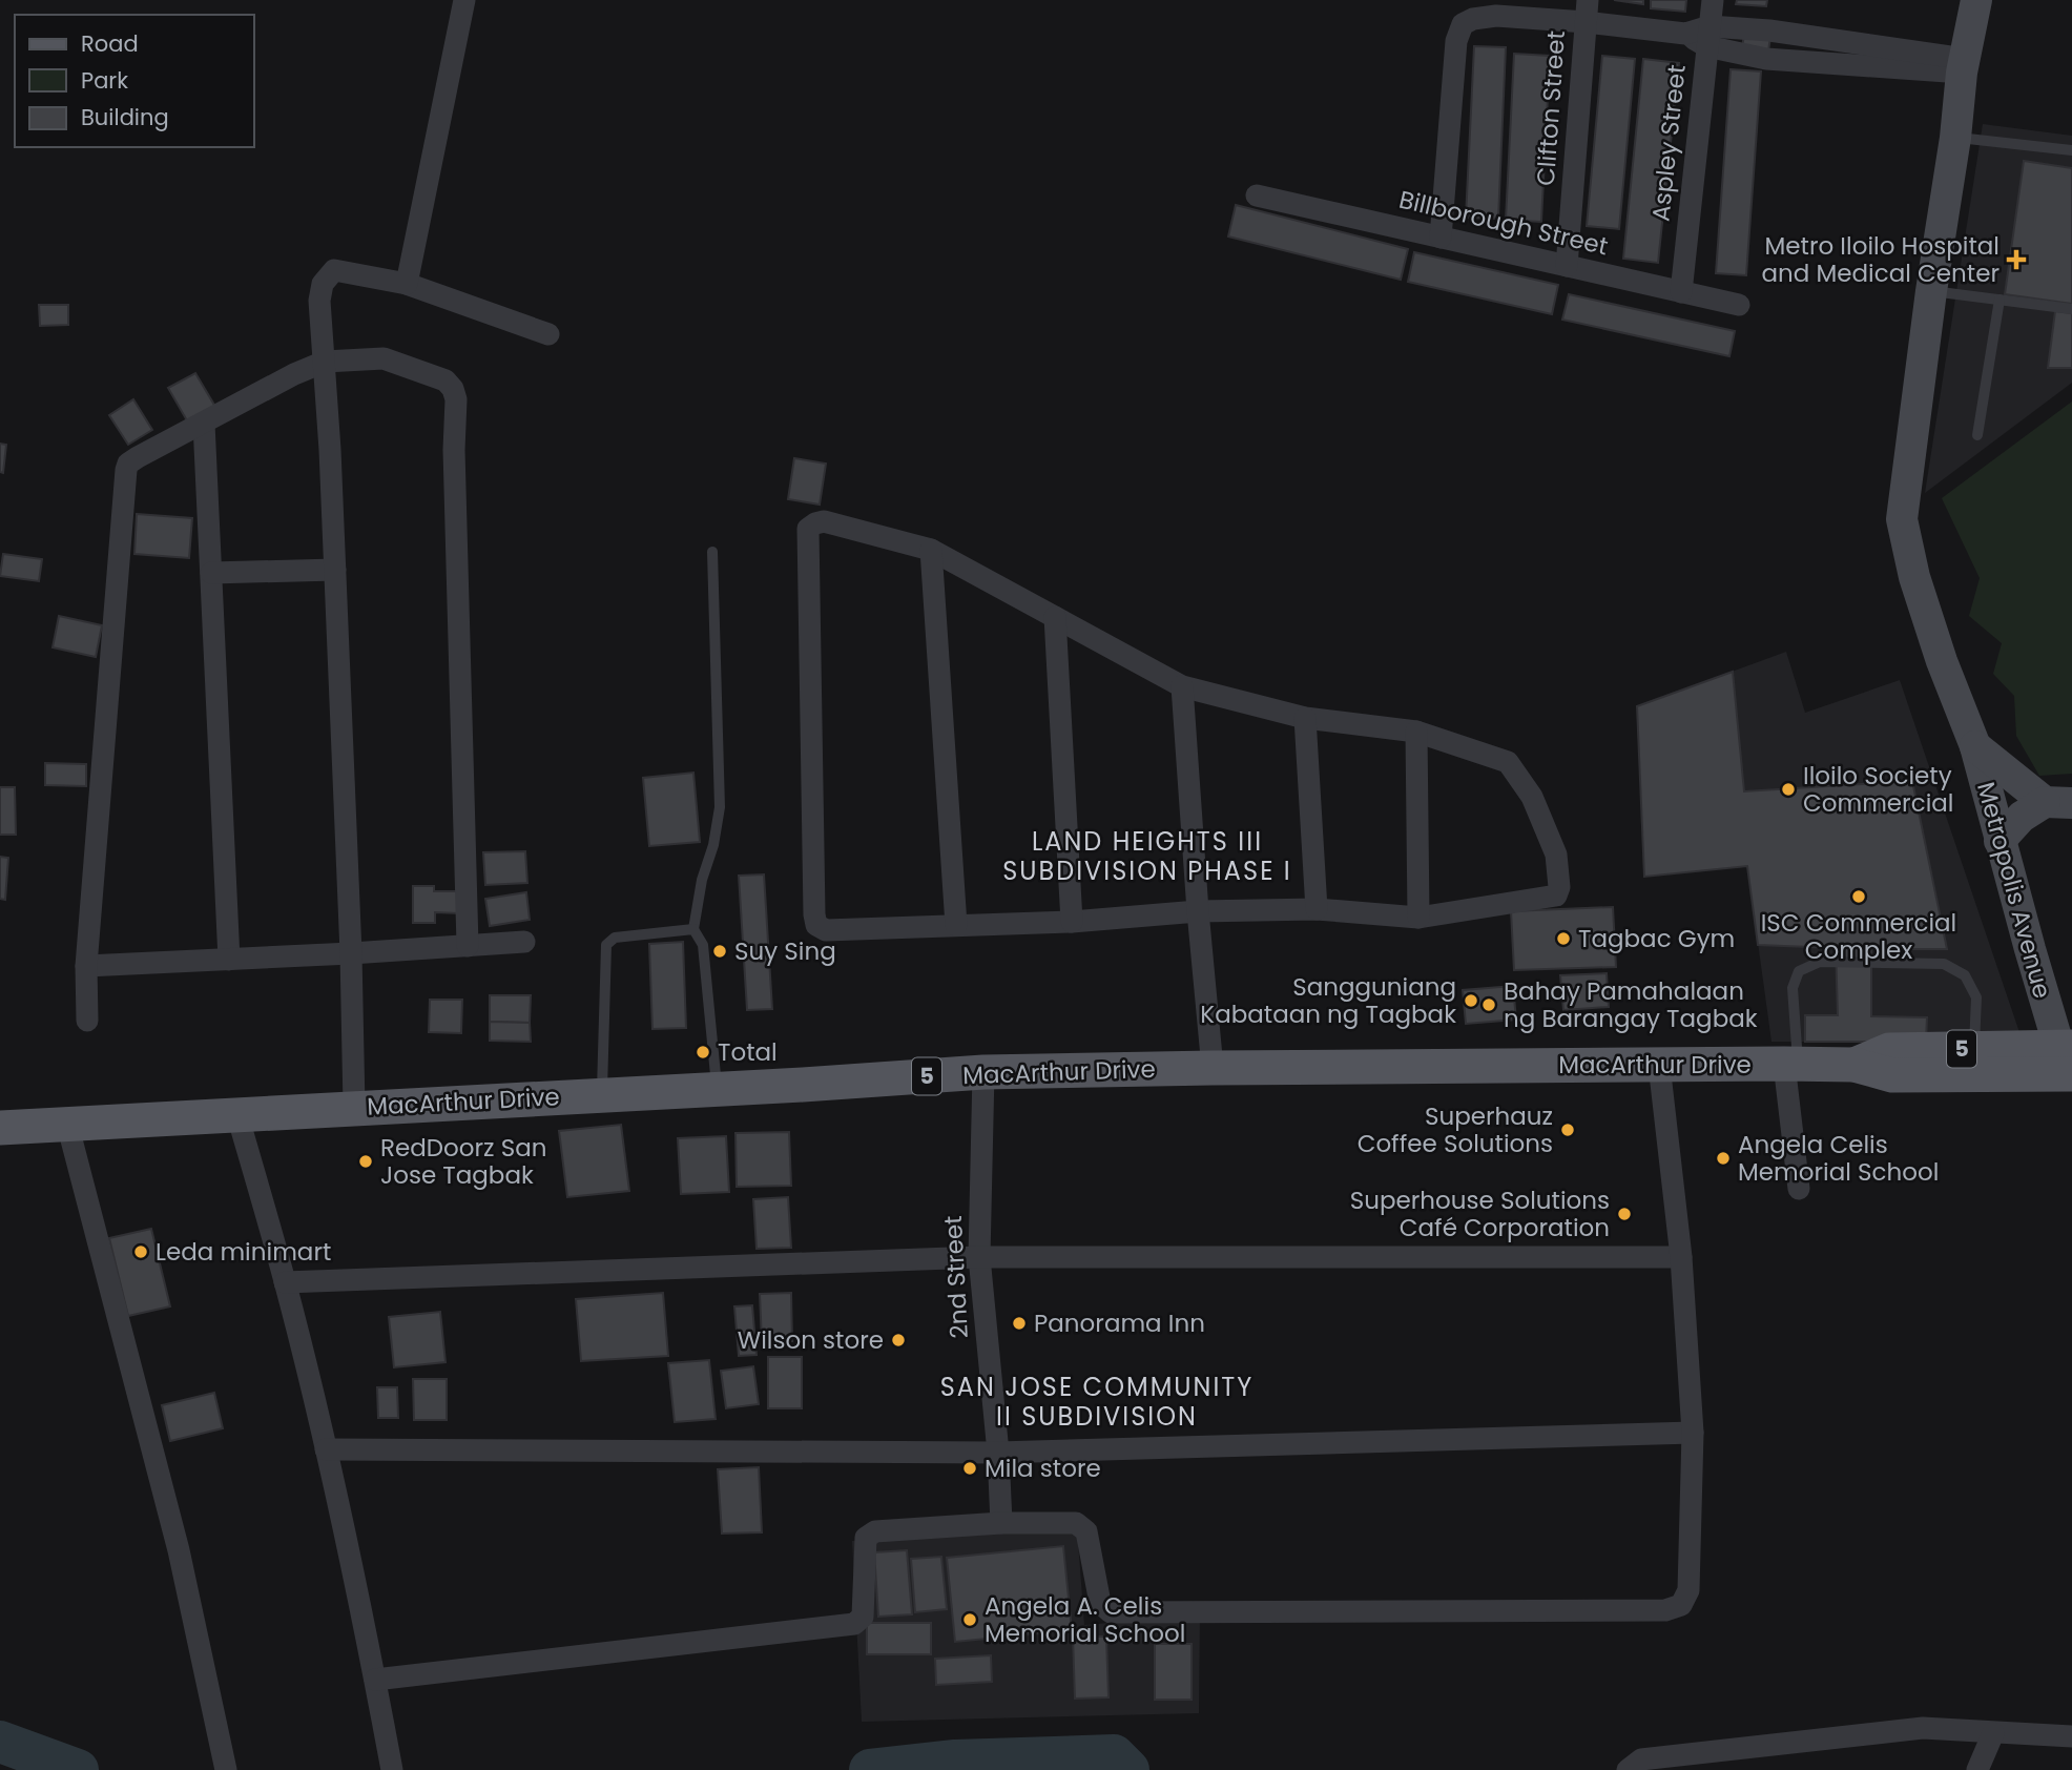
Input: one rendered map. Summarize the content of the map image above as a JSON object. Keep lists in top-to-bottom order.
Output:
{
  "streets": {
    "main road": ["Metropolis Avenue", "5", "MacArthur Drive"],
    "street": [
      "Clifton Street",
      "Aspley Street",
      "Billborough Street",
      "2nd Street"
    ]
  },
  "crossings": [
    ["Clifton Street", "Billborough Street"],
    ["Aspley Street", "Billborough Street"],
    ["Metropolis Avenue", "MacArthur Drive"],
    ["MacArthur Drive", "2nd Street"]
  ],
  "districts": ["LAND HEIGHTS III SUBDIVISION PHASE I", "SAN JOSE COMMUNITY II SUBDIVISION"],
  "places": {
    "health": ["Metro Iloilo Hospital and Medical Center"],
    "other": [
      "Iloilo Society Commercial",
      "ISC Commercial Complex",
      "Tagbac Gym",
      "Suy Sing",
      "Sangguniang Kabataan ng Tagbak",
      "Bahay Pamahalaan ng Barangay Tagbak",
      "Total",
      "Superhauz Coffee Solutions",
      "Angela Celis Memorial School",
      "RedDoorz San Jose Tagbak",
      "Superhouse Solutions Café Corporation",
      "Leda minimart",
      "Panorama Inn",
      "Wilson store",
      "Mila store",
      "Angela A. Celis Memorial School"
    ]
  },
  "legend": ["Road", "Park", "Building"]
}
